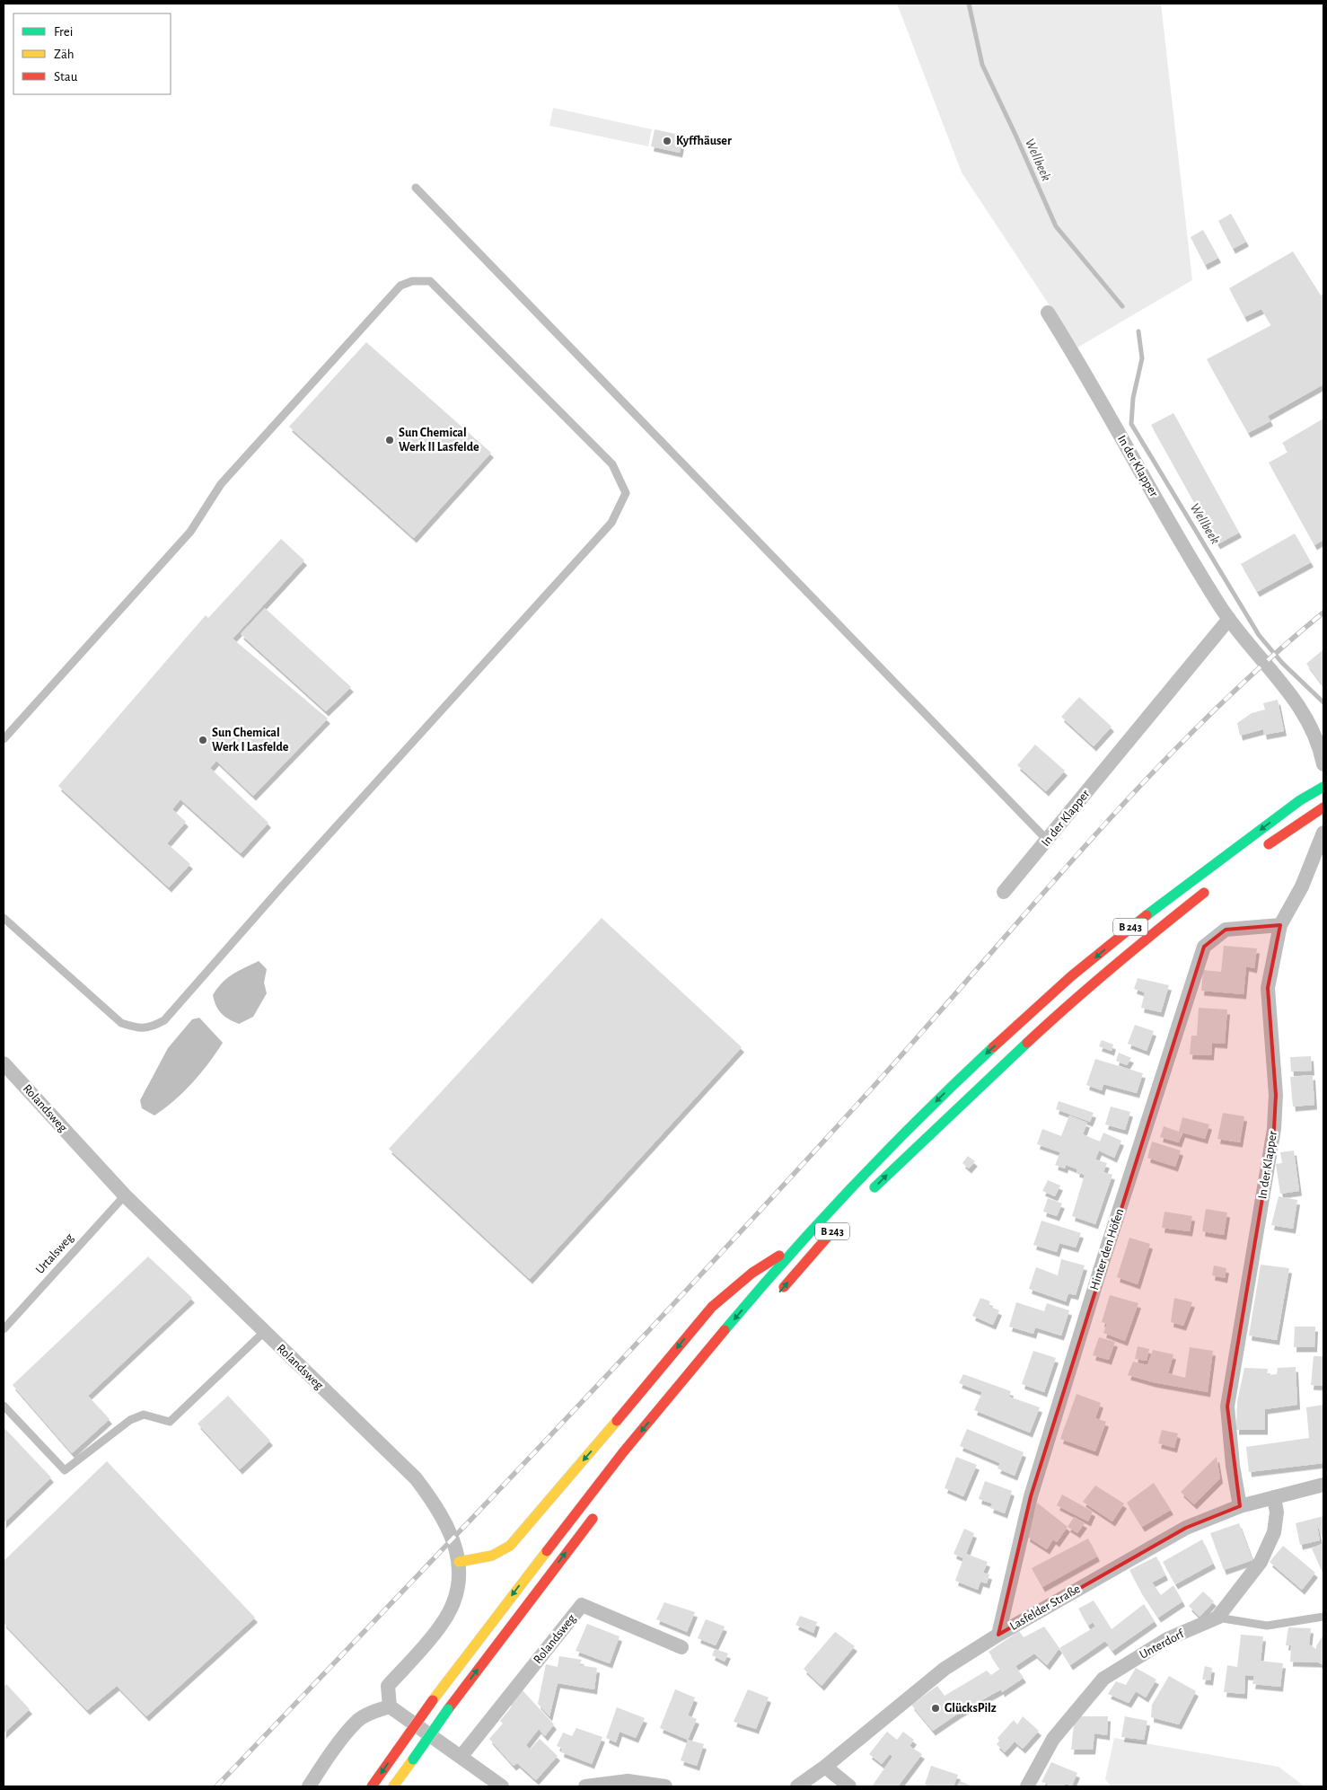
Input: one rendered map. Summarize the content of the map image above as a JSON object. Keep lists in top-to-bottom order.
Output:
{
  "streets": {
    "highway": ["B 243"],
    "street": [
      "In der Klapper",
      "Rolandsweg",
      "Hinter den Höfen",
      "Lasfelder Straße",
      "Unterdorf"
    ],
    "lane": ["Urtalsweg"]
  },
  "crossings": [
    ["In der Klapper", "Hinter den Höfen"],
    ["In der Klapper", "Lasfelder Straße"],
    ["Rolandsweg", "Urtalsweg"],
    ["Hinter den Höfen", "Lasfelder Straße"],
    ["Lasfelder Straße", "Unterdorf"]
  ],
  "water": ["Wellbeek"],
  "places": [
    "Kyffhäuser",
    "Sun Chemical Werk II Lasfelde",
    "Sun Chemical Werk I Lasfelde",
    "GlücksPilz"
  ],
  "legend": ["Frei", "Zäh", "Stau"]
}
